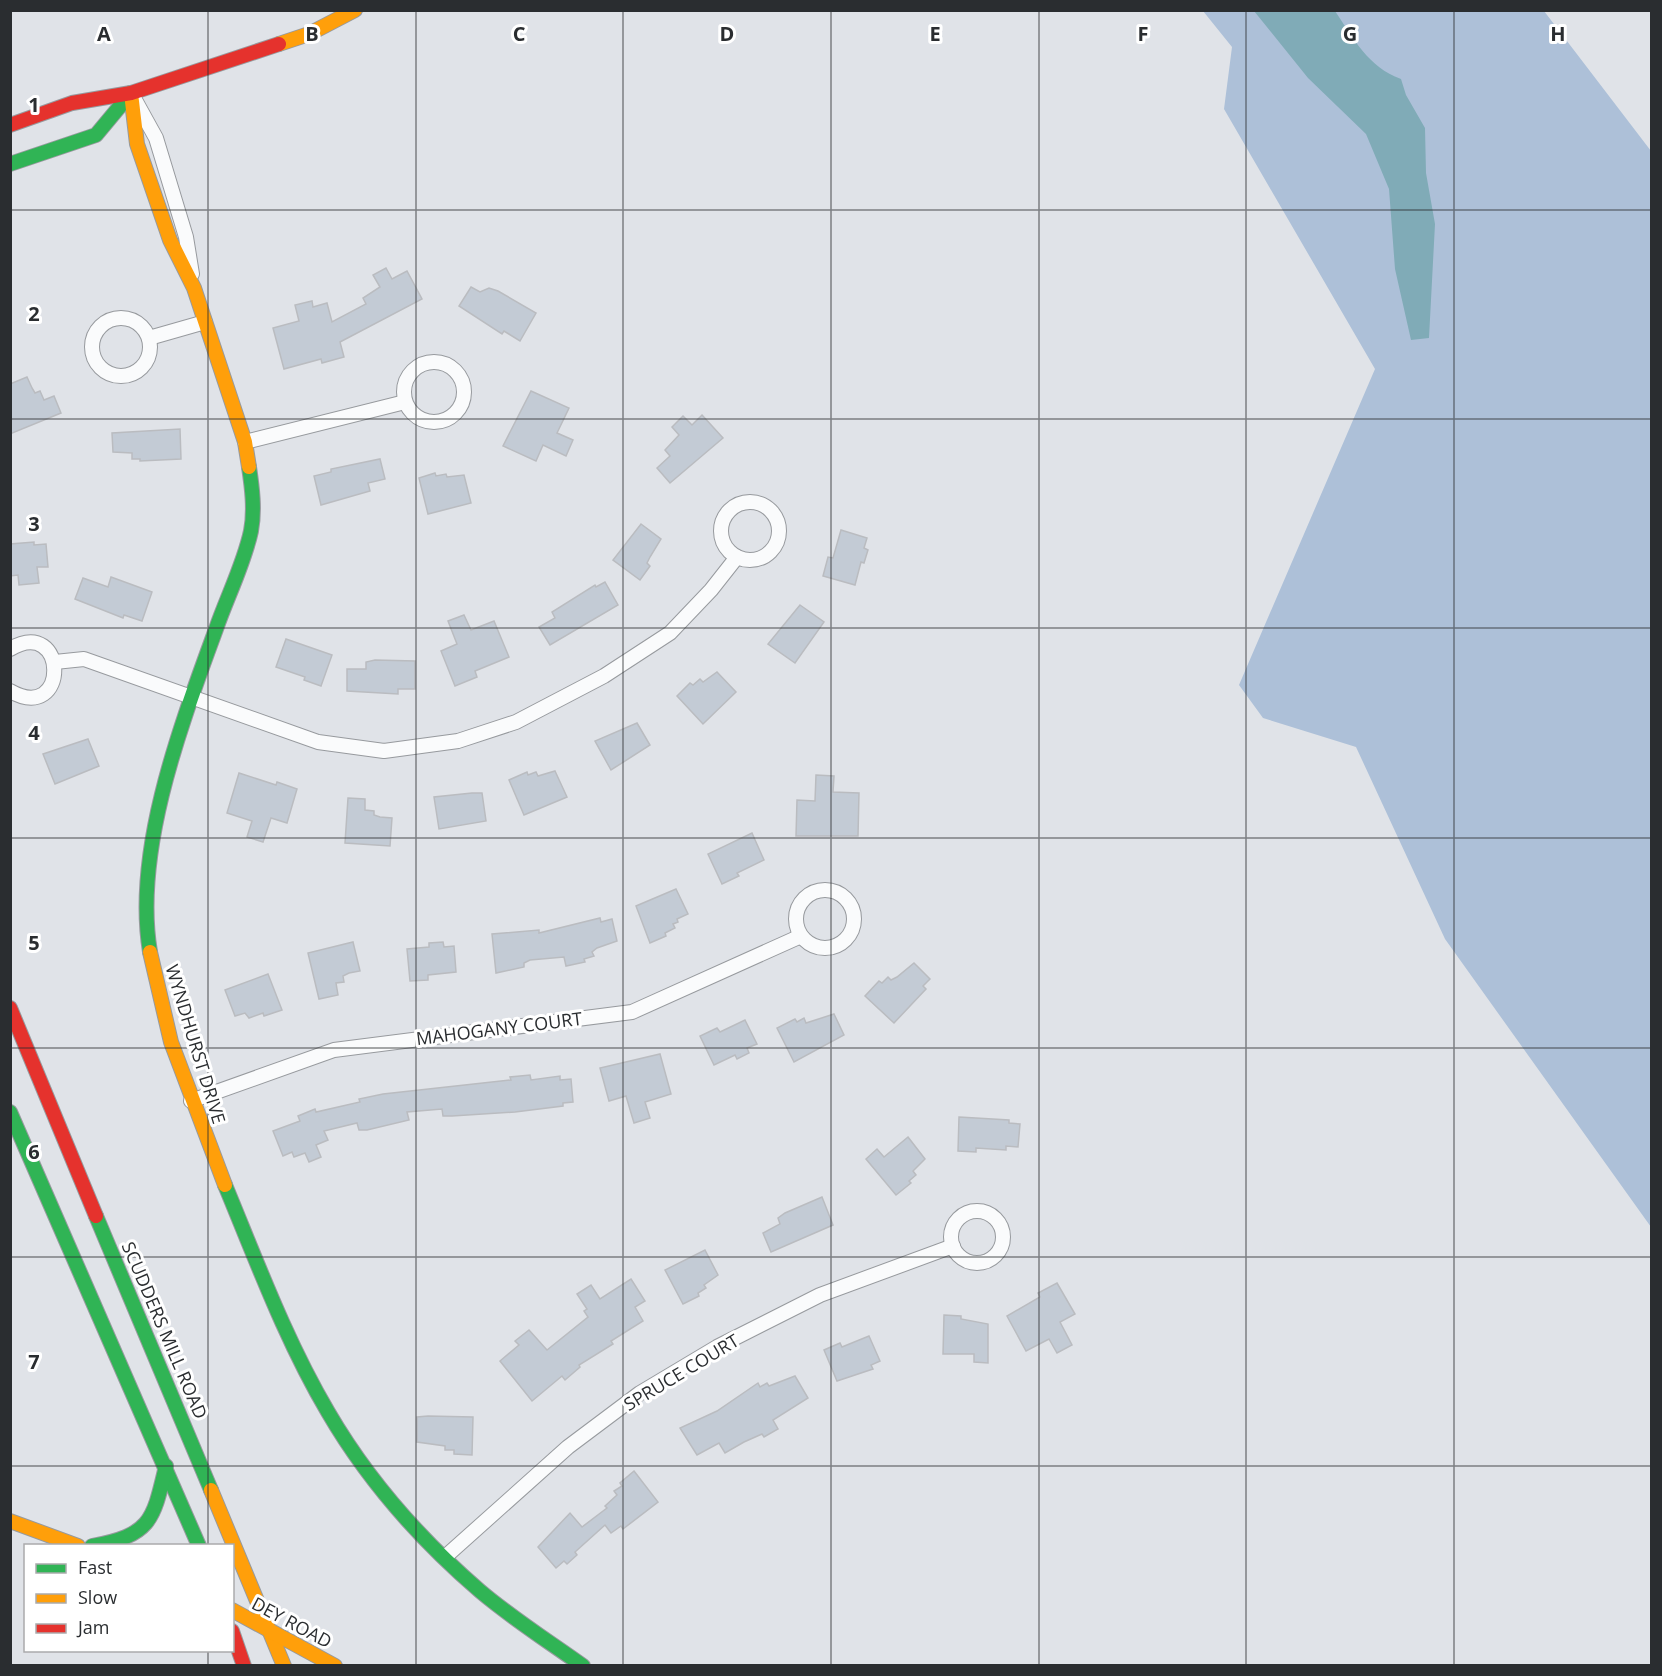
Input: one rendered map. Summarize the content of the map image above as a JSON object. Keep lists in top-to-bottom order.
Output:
{
  "streets": {
    "street": [
      "MAHOGANY COURT",
      "WYNDHURST DRIVE",
      "SCUDDERS MILL ROAD",
      "SPRUCE COURT",
      "DEY ROAD"
    ]
  },
  "crossings": [
    ["MAHOGANY COURT", "WYNDHURST DRIVE"],
    ["WYNDHURST DRIVE", "SPRUCE COURT"],
    ["SCUDDERS MILL ROAD", "DEY ROAD"]
  ],
  "legend": ["Fast", "Slow", "Jam"],
  "grid": {
    "columns": [
      "A",
      "B",
      "C",
      "D",
      "E",
      "F",
      "G",
      "H"
    ],
    "rows": [
      "1",
      "2",
      "3",
      "4",
      "5",
      "6",
      "7"
    ]
  }
}
